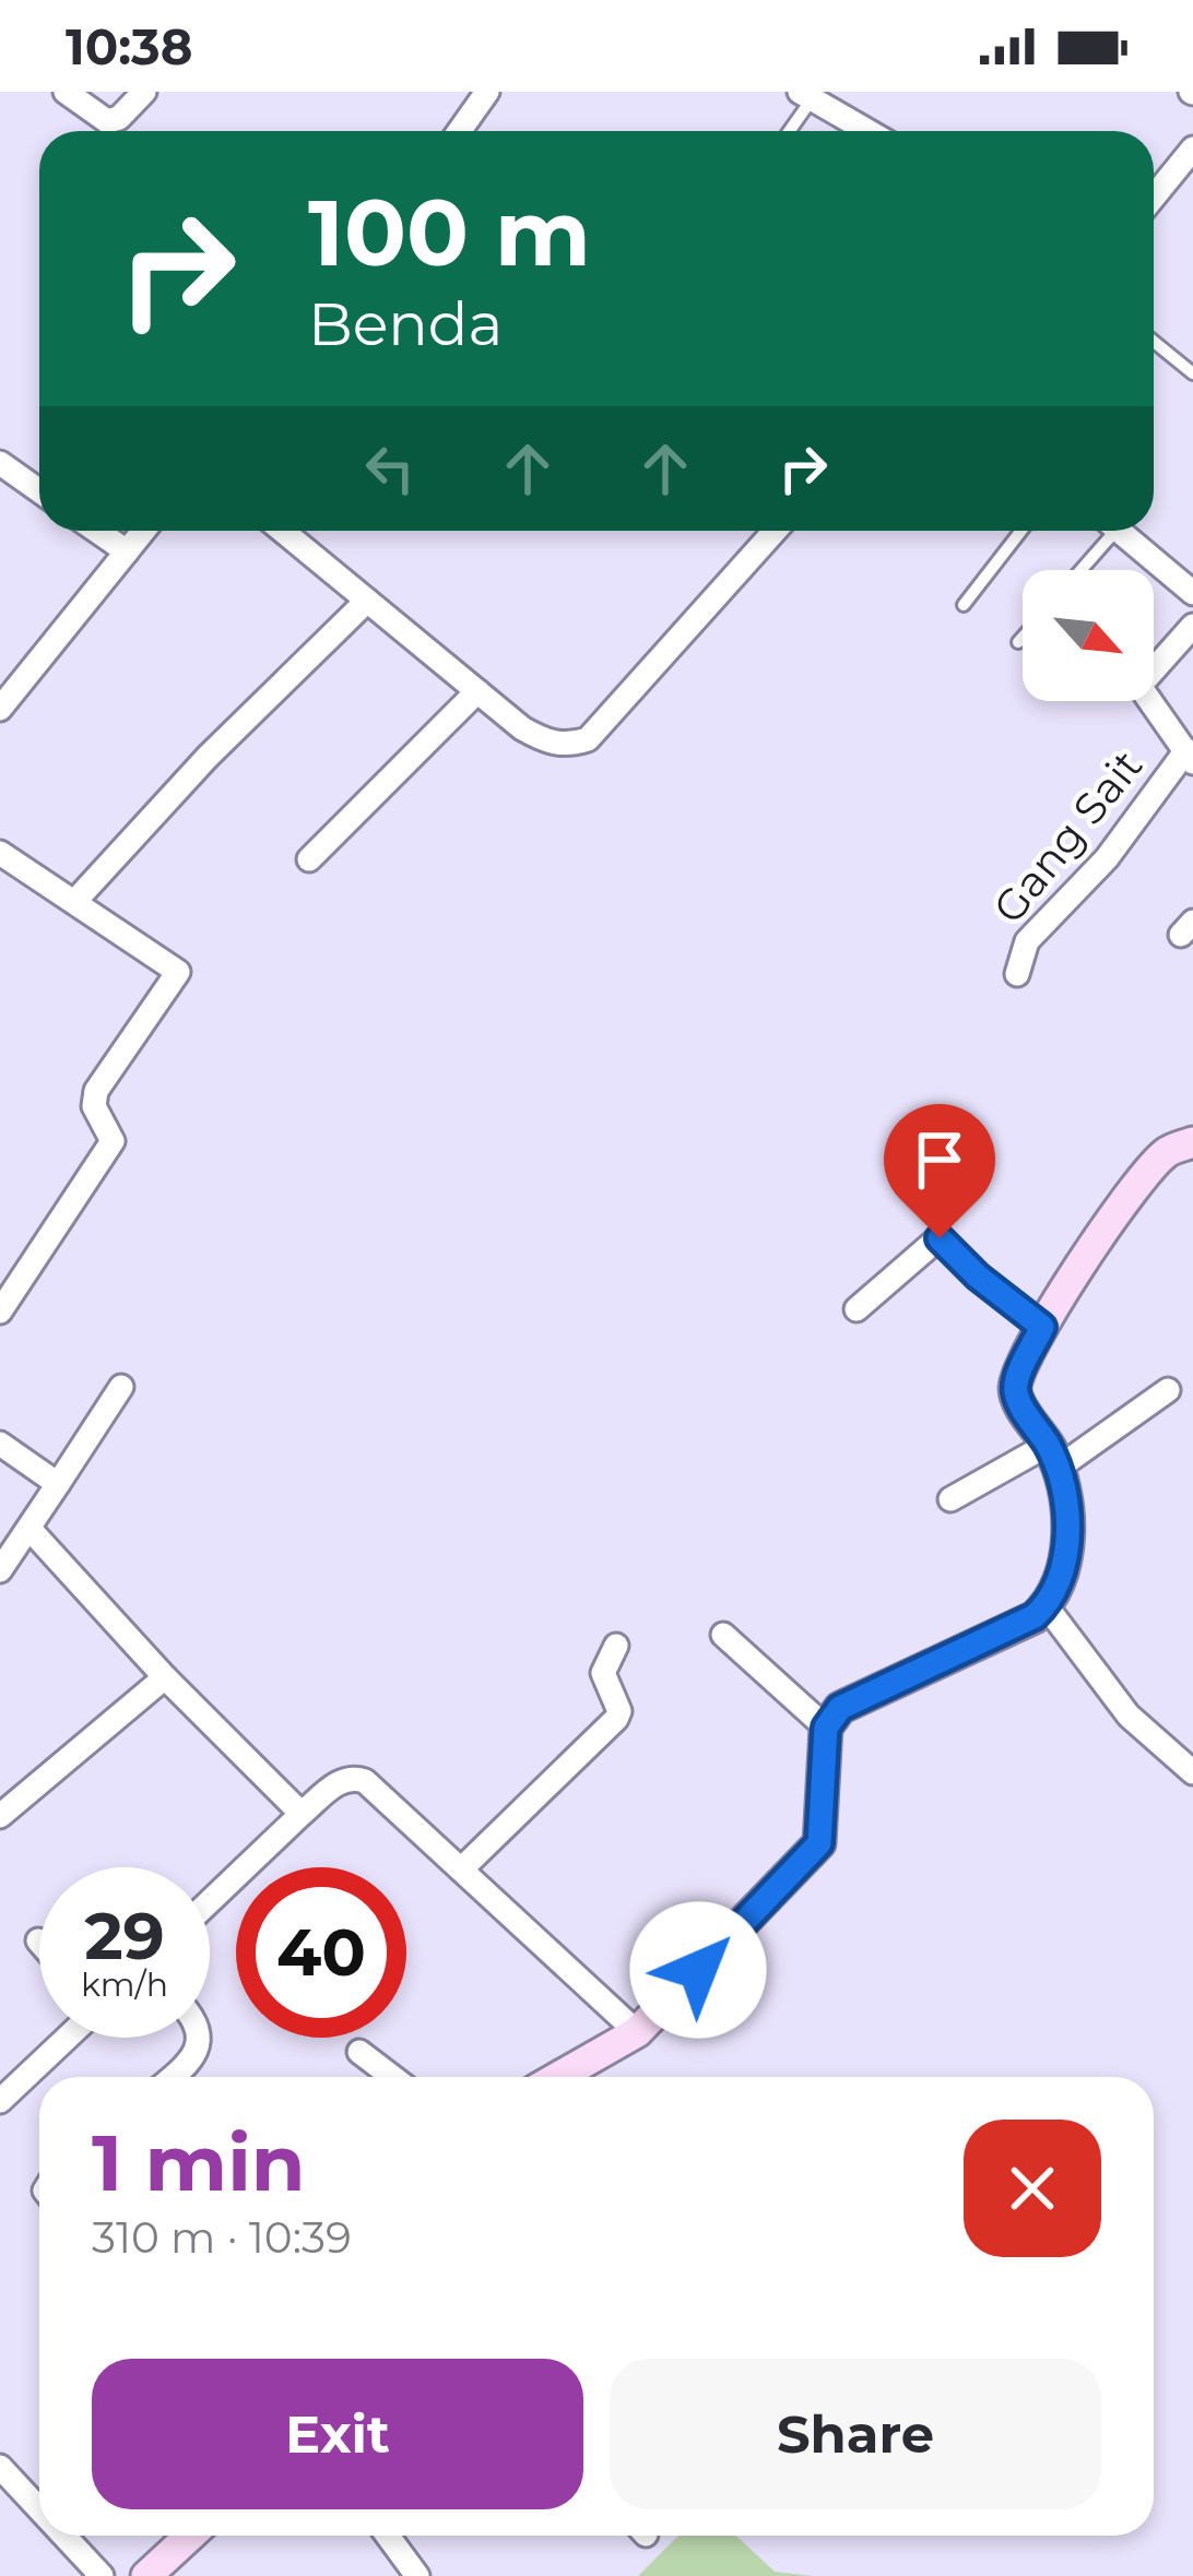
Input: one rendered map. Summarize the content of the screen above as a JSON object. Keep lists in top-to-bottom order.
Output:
{
  "streets": {
    "street": ["Gang Sait"]
  },
  "north": "bottom right",
  "page": {
    "status": "10:38",
    "turn": ["100 m", "Benda"],
    "speed": "29 km/h",
    "limit": "40",
    "heading": ["1 min", "310 m · 10:39"],
    "buttons": ["Exit", "Share"]
  }
}
